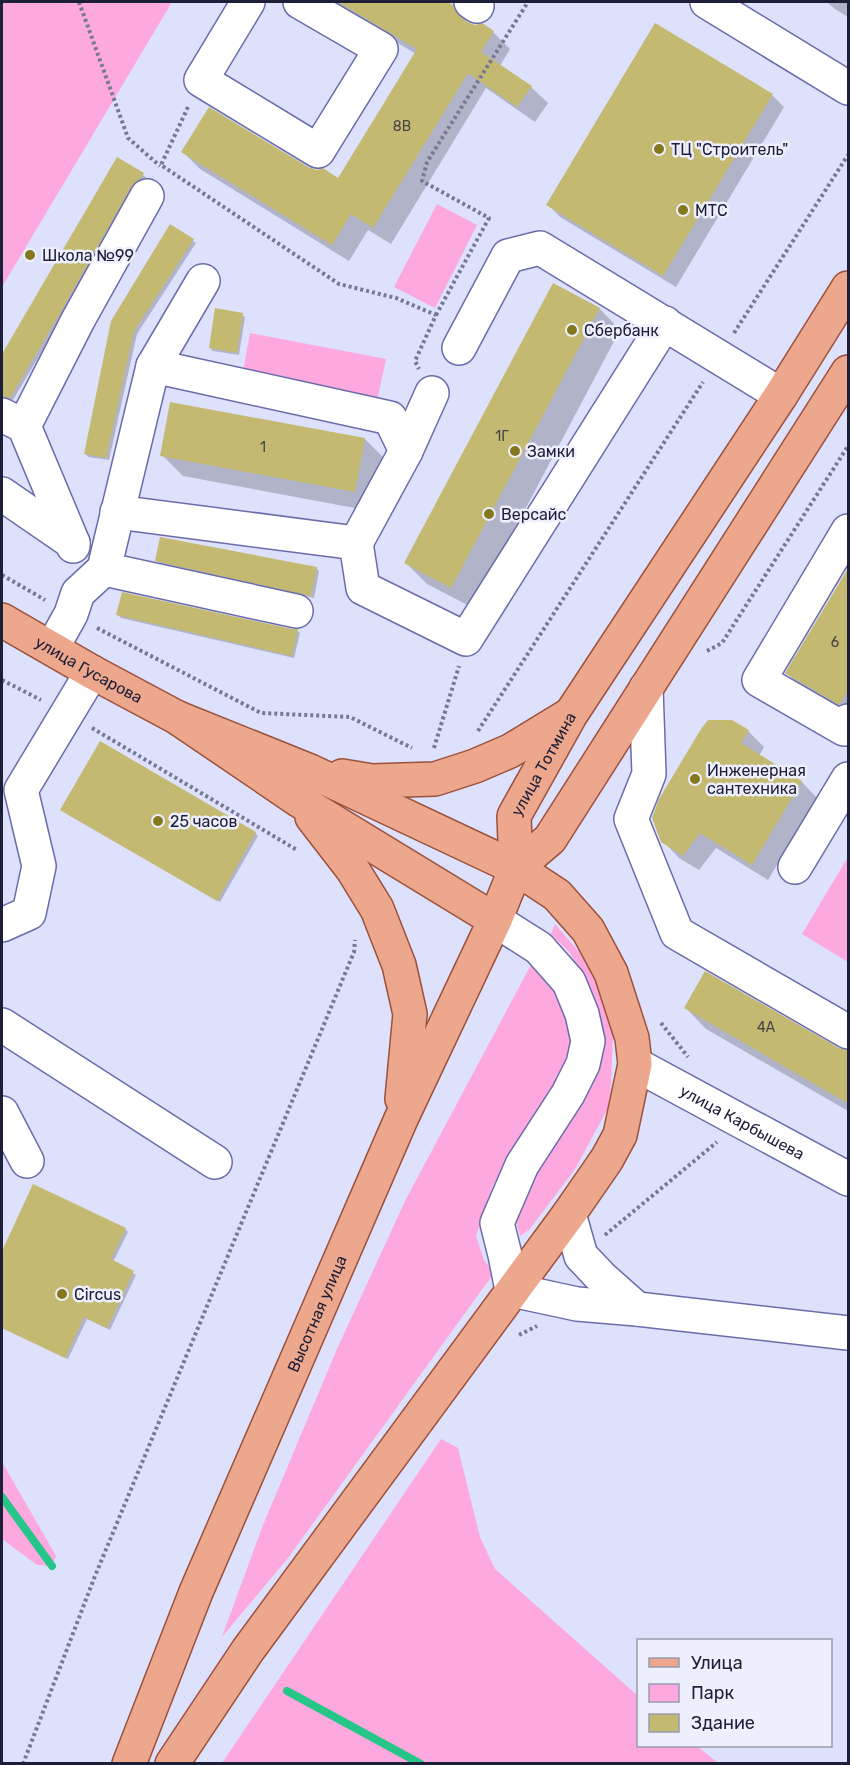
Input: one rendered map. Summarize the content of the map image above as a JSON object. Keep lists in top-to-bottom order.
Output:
{
  "streets": {
    "main road": ["улица Гусарова", "улица Тотмина", "Высотная улица"],
    "street": ["улица Карбышева"]
  },
  "crossings": [
    ["улица Тотмина", "Высотная улица"]
  ],
  "places": [
    "ТЦ \"Строитель\"",
    "МТС",
    "Школа №99",
    "Сбербанк",
    "Замки",
    "Версайс",
    "Инженерная сантехника",
    "25 часов",
    "Circus"
  ],
  "house_numbers": [
    "8В",
    "1Г",
    "1",
    "6",
    "4А"
  ],
  "legend": ["Улица", "Парк", "Здание"]
}
